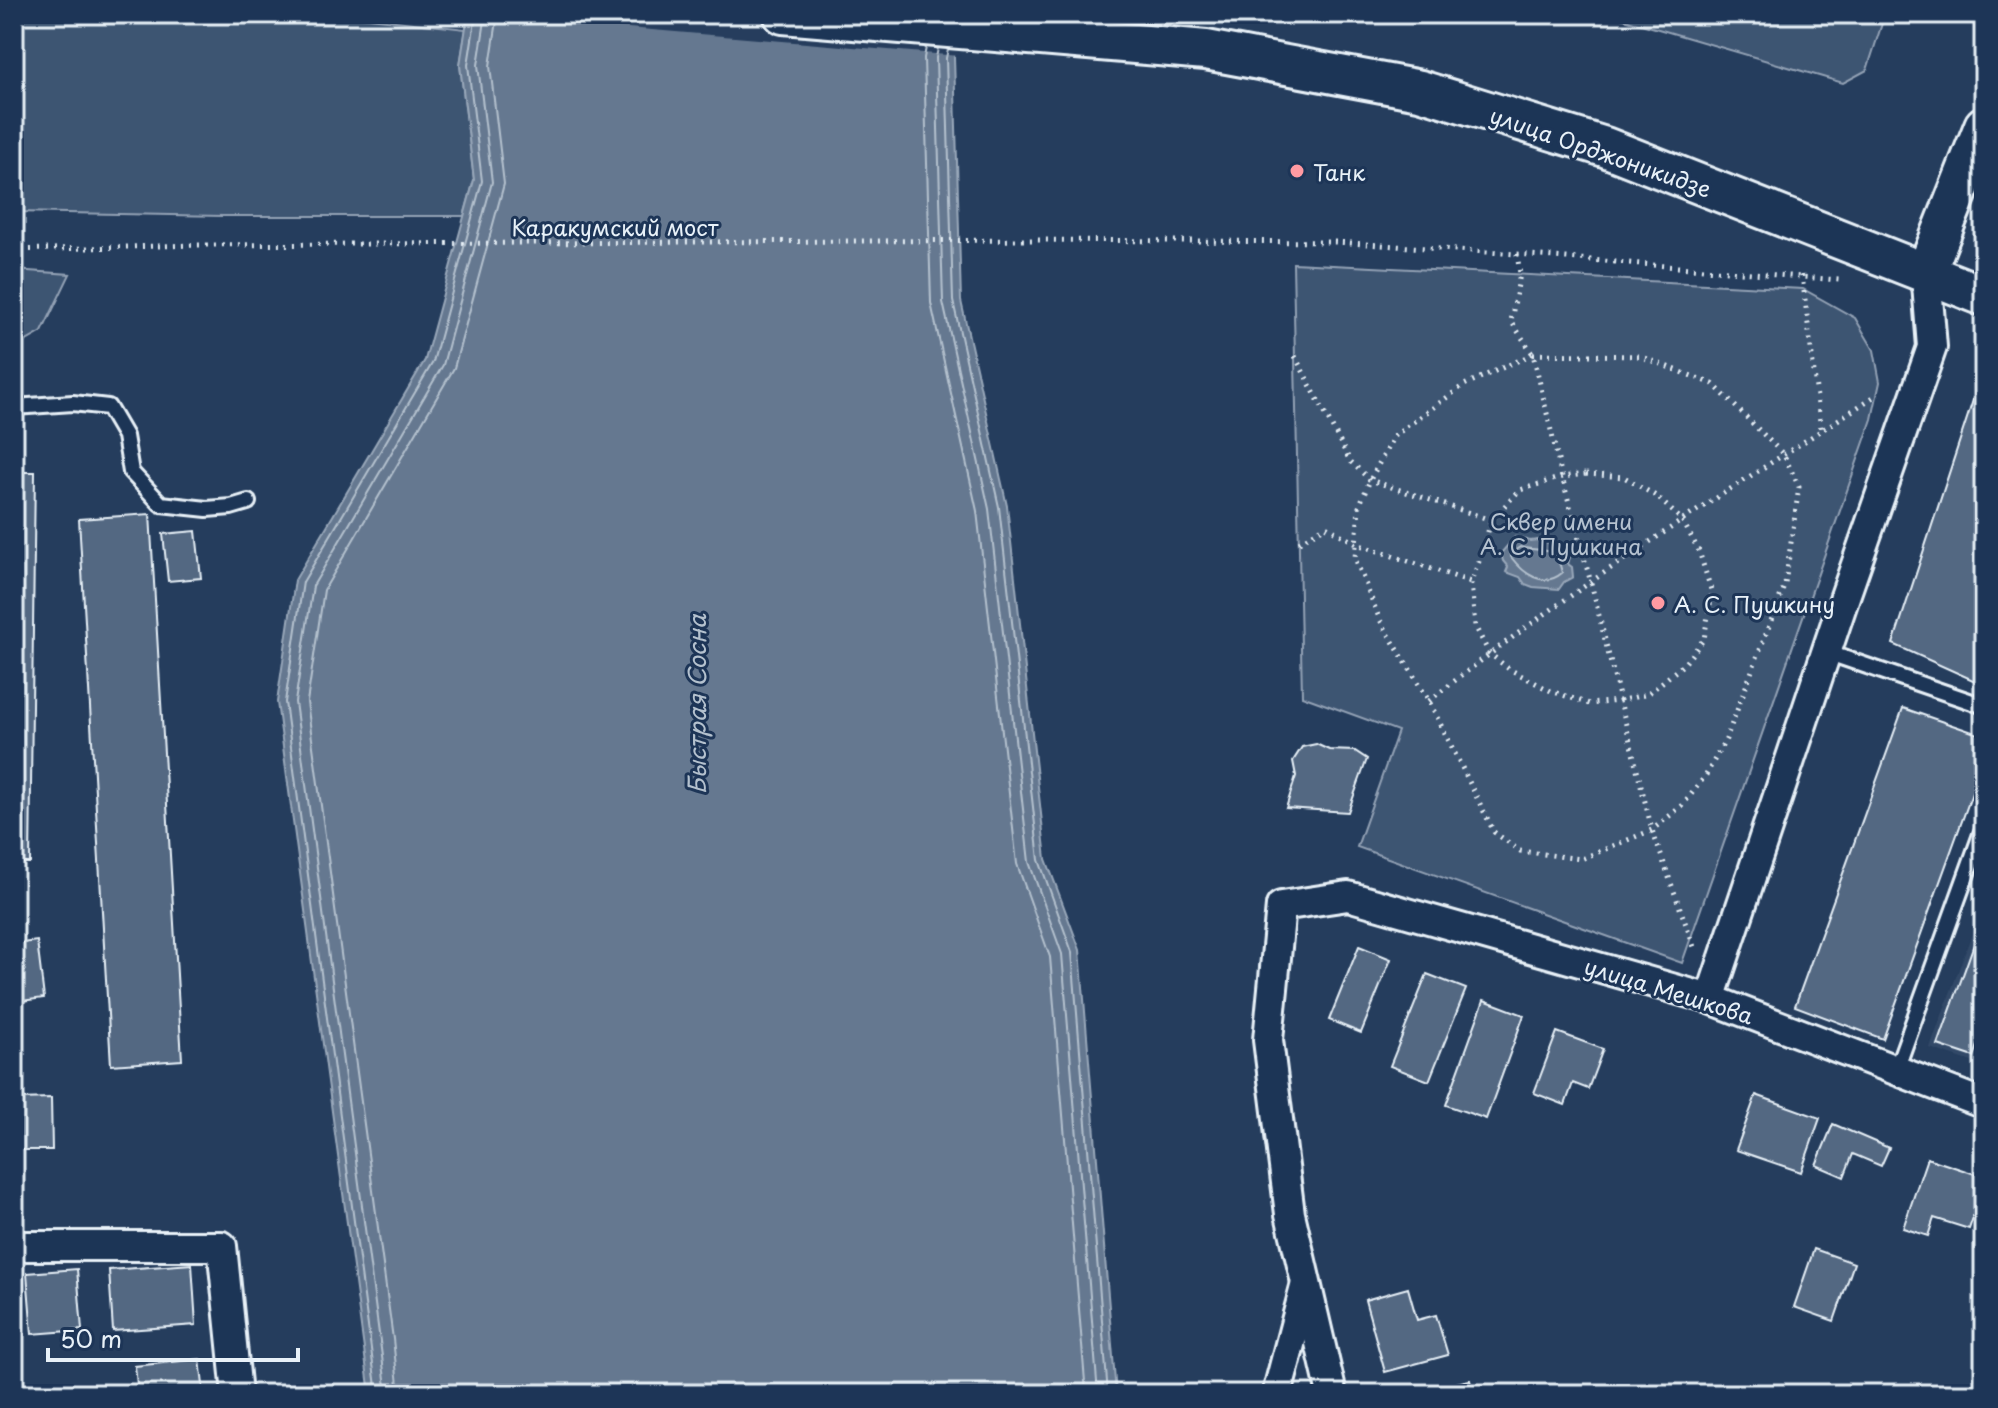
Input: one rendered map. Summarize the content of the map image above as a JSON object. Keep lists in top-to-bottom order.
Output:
{
  "streets": {
    "main road": ["улица Орджоникидзе"],
    "street": ["улица Мешкова"],
    "path": ["Каракумский мост"]
  },
  "water": ["Быстрая Сосна"],
  "parks": ["Сквер имени А. С. Пушкина"],
  "places": ["Танк", "А. С. Пушкину"],
  "scale_bar": "50 m"
}
